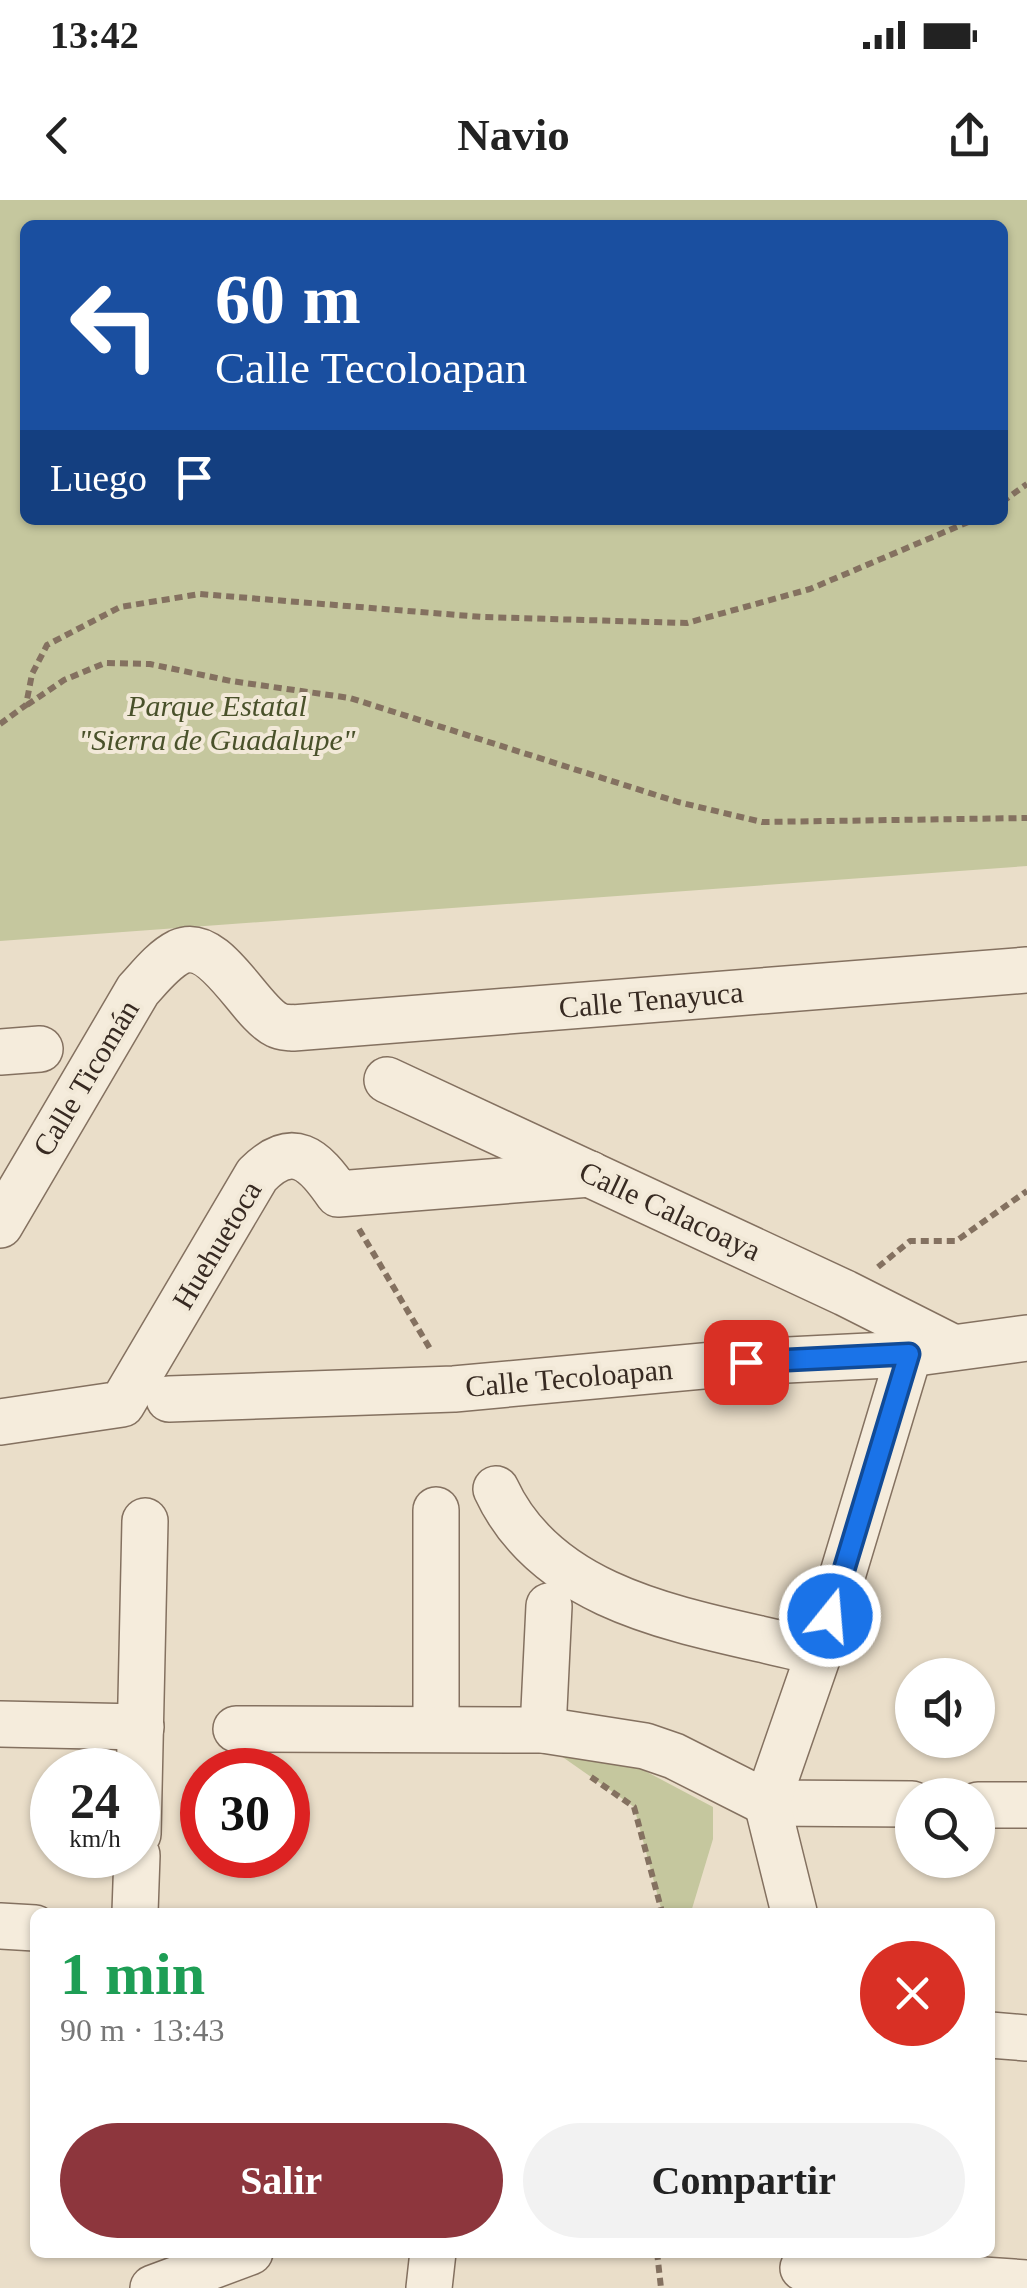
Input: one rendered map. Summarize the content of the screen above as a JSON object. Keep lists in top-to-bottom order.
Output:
{
  "streets": {
    "street": [
      "Calle Tenayuca",
      "Calle Ticomán",
      "Calle Calacoaya",
      "Huehuetoca",
      "Calle Tecoloapan"
    ]
  },
  "crossings": [
    ["Calle Tenayuca", "Calle Ticomán"],
    ["Calle Calacoaya", "Calle Tecoloapan"]
  ],
  "parks": ["Parque Estatal \"Sierra de Guadalupe\""],
  "page": {
    "status": "13:42",
    "header": "Navio",
    "turn": ["60 m", "Calle Tecoloapan"],
    "then": "Luego",
    "speed": "24 km/h",
    "limit": "30",
    "heading": ["1 min", "90 m · 13:43"],
    "buttons": ["Salir", "Compartir"]
  }
}
